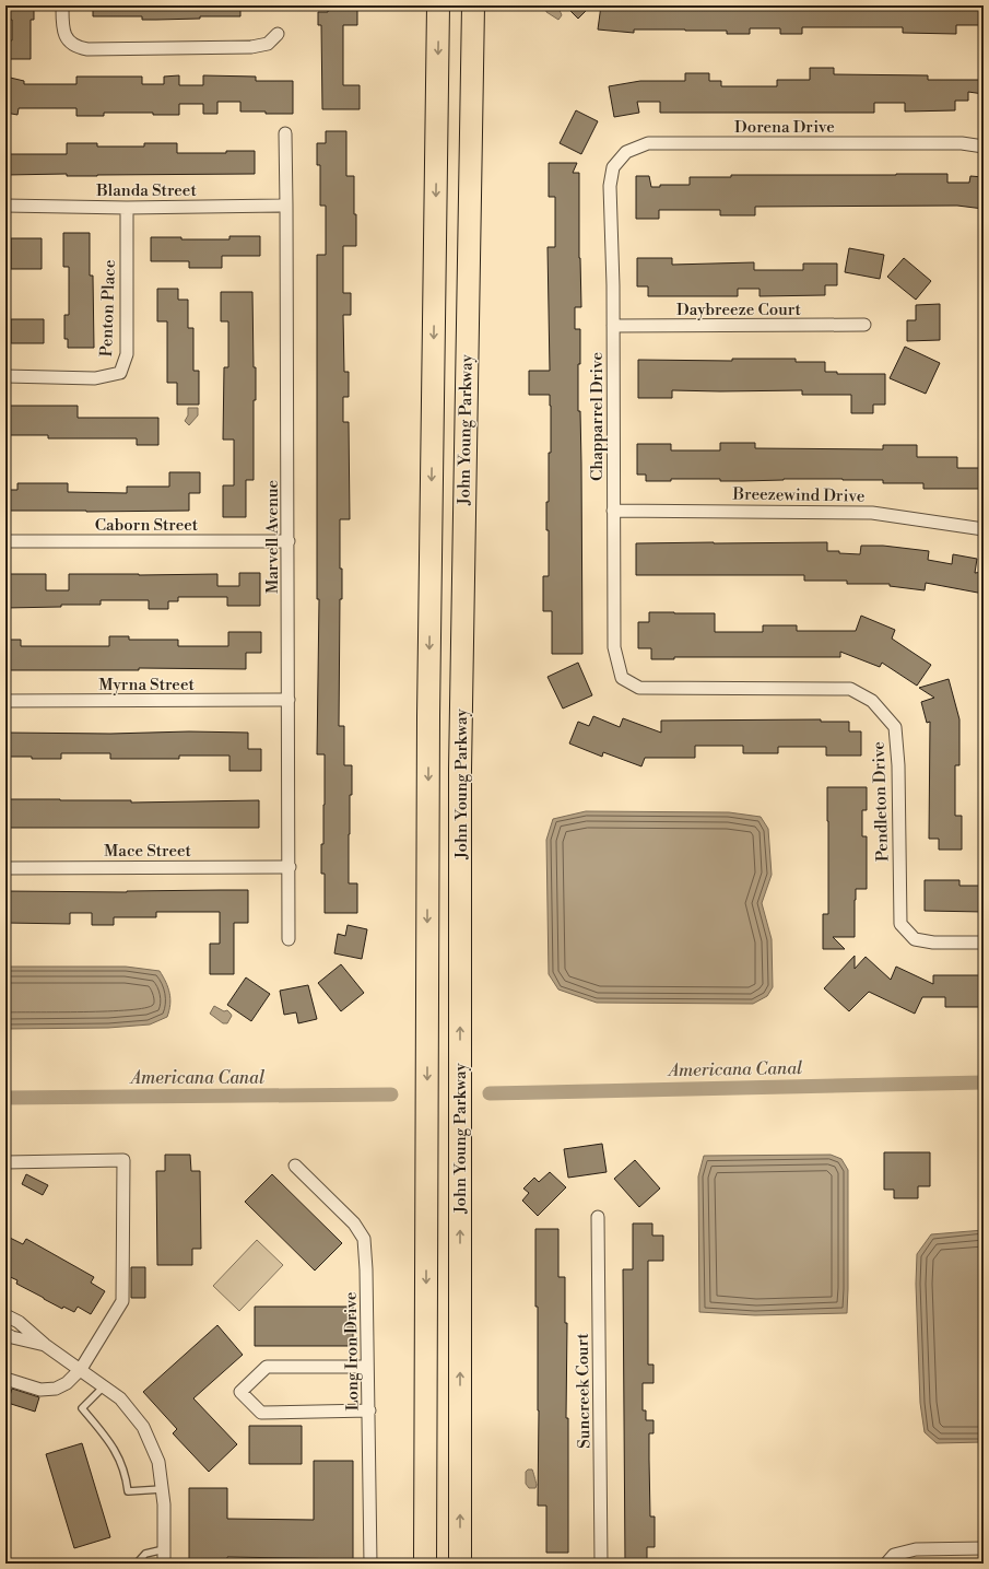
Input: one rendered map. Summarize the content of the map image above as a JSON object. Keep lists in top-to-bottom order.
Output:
{
  "streets": {
    "highway": ["John Young Parkway"],
    "street": [
      "Dorena Drive",
      "Blanda Street",
      "Penton Place",
      "Daybreeze Court",
      "Chapparrel Drive",
      "Breezewind Drive",
      "Caborn Street",
      "Marvell Avenue",
      "Myrna Street",
      "Pendleton Drive",
      "Mace Street",
      "Long Iron Drive",
      "Suncreek Court"
    ]
  },
  "crossings": [
    ["Dorena Drive", "Chapparrel Drive"],
    ["Blanda Street", "Penton Place"],
    ["Blanda Street", "Marvell Avenue"],
    ["Daybreeze Court", "Chapparrel Drive"],
    ["Chapparrel Drive", "Breezewind Drive"],
    ["Chapparrel Drive", "Pendleton Drive"],
    ["Caborn Street", "Marvell Avenue"],
    ["Marvell Avenue", "Myrna Street"],
    ["Marvell Avenue", "Mace Street"]
  ],
  "water": ["Americana Canal"]
}
